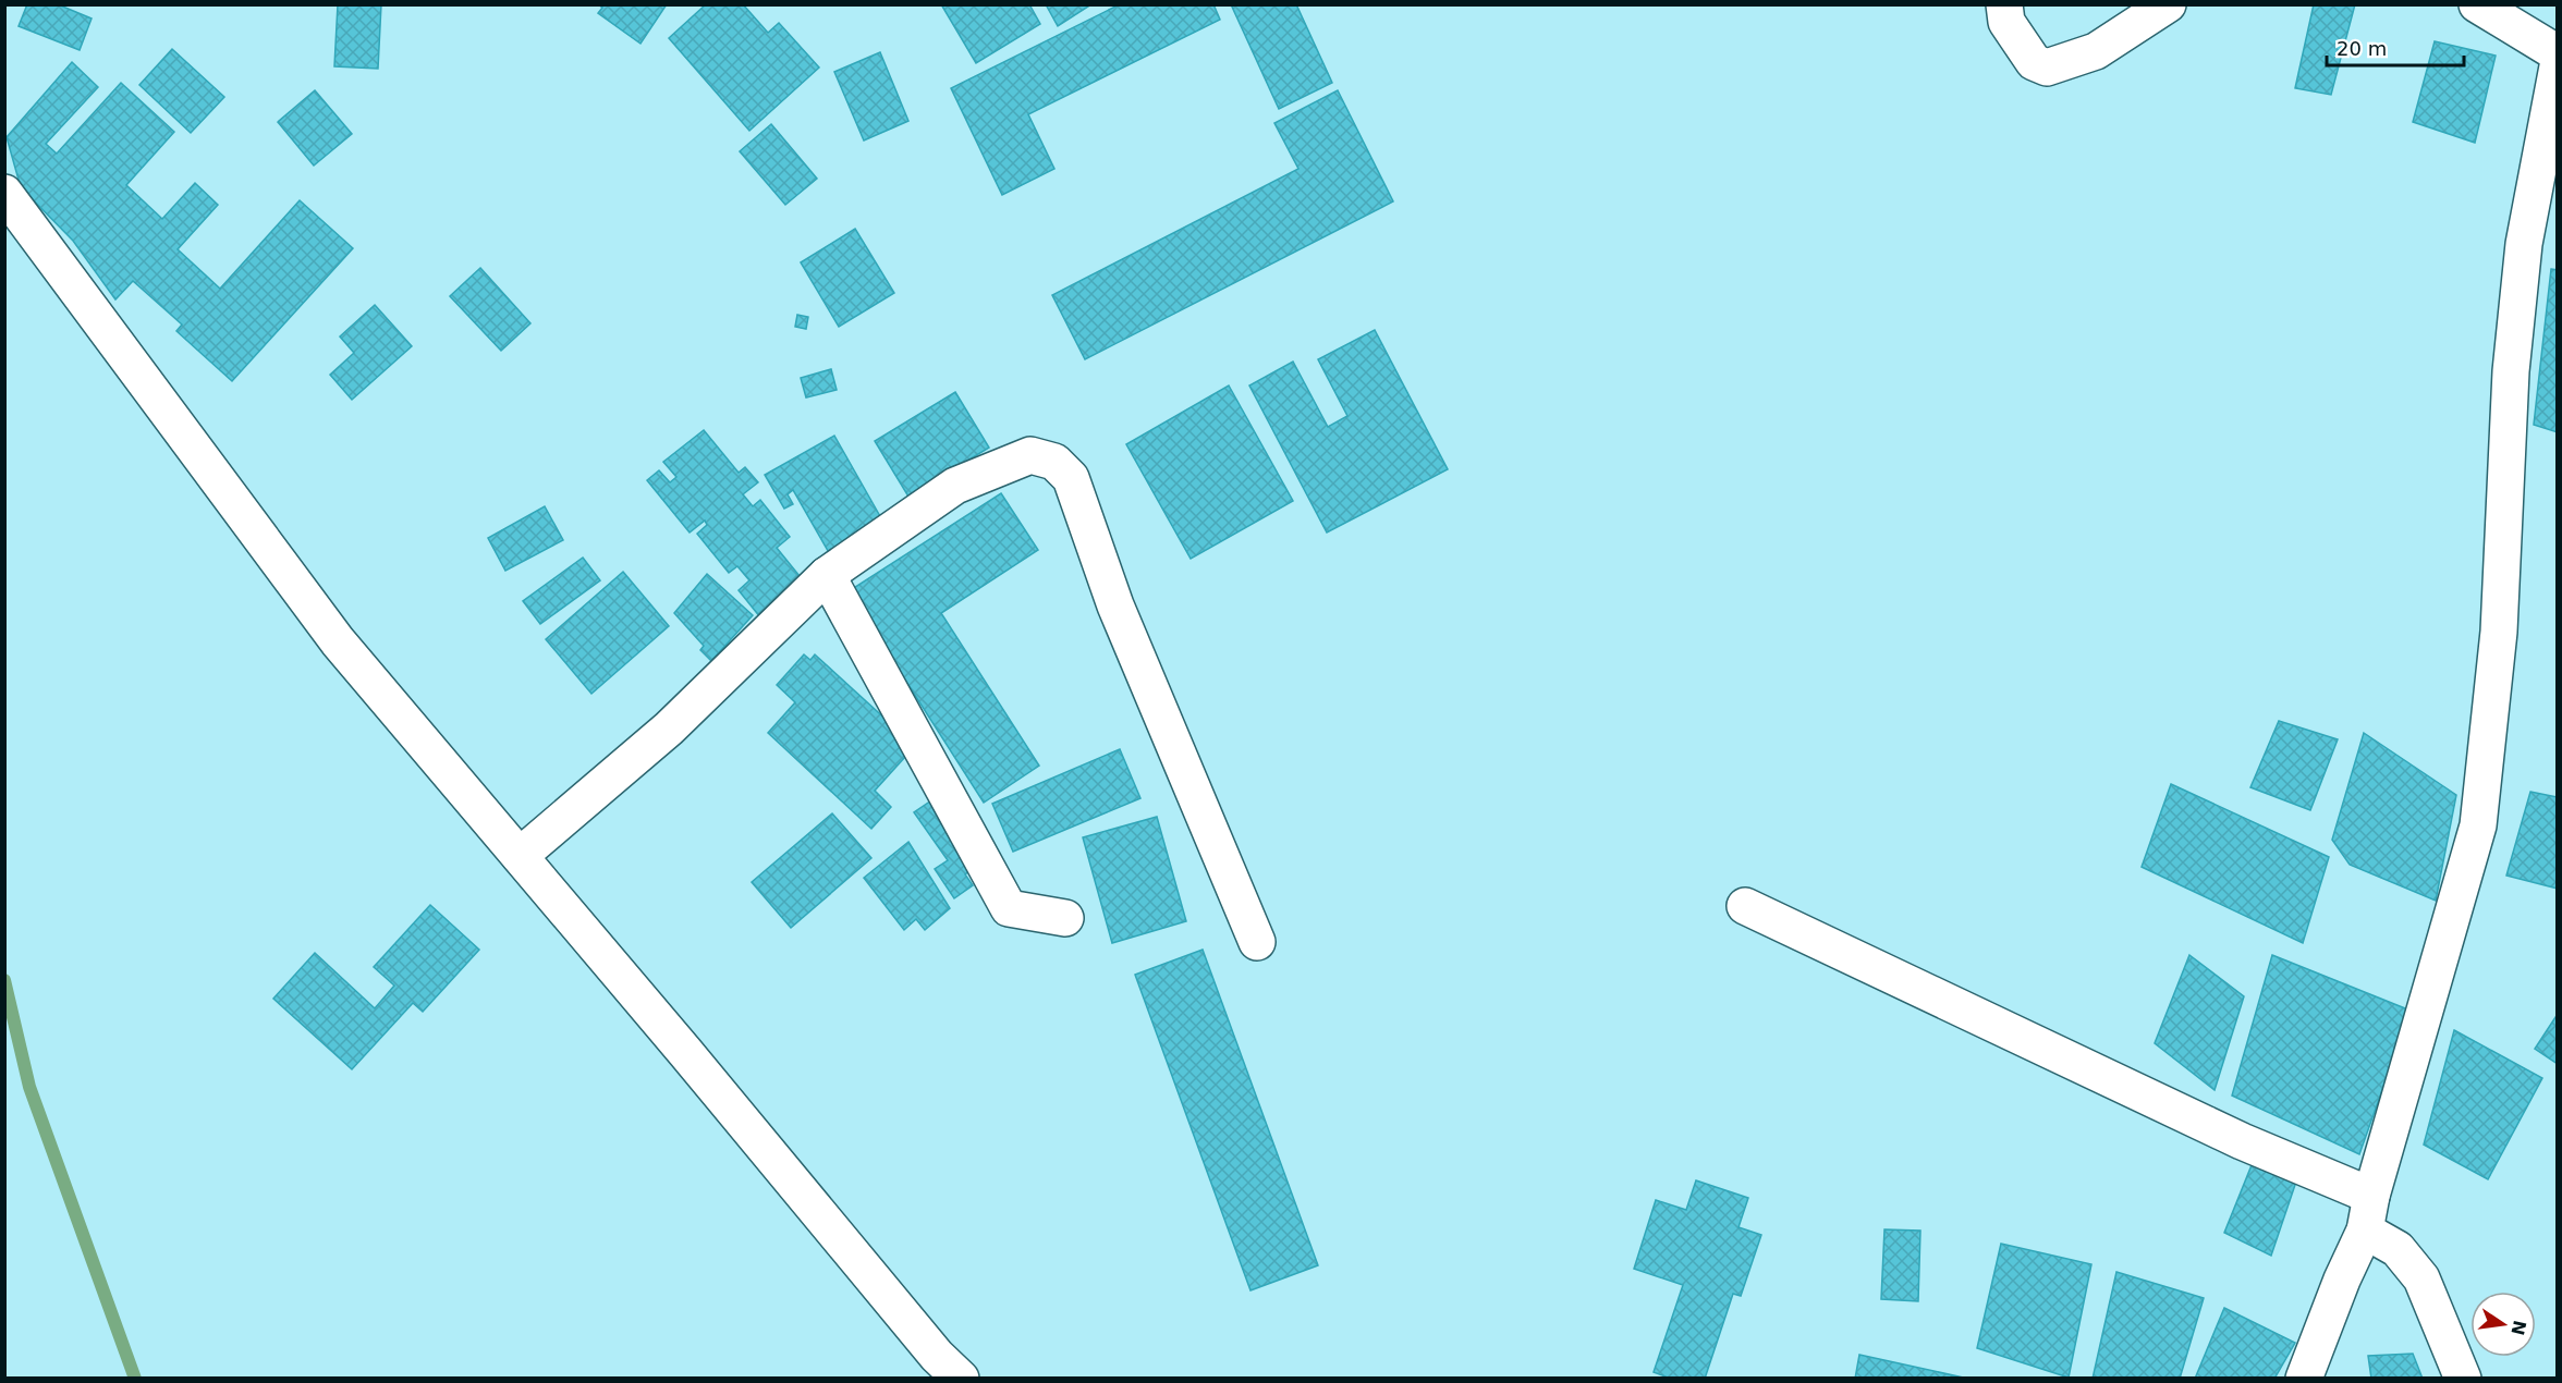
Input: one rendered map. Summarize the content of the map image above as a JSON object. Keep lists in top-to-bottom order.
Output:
{
  "scale_bar": "20 m",
  "north": "right"
}
